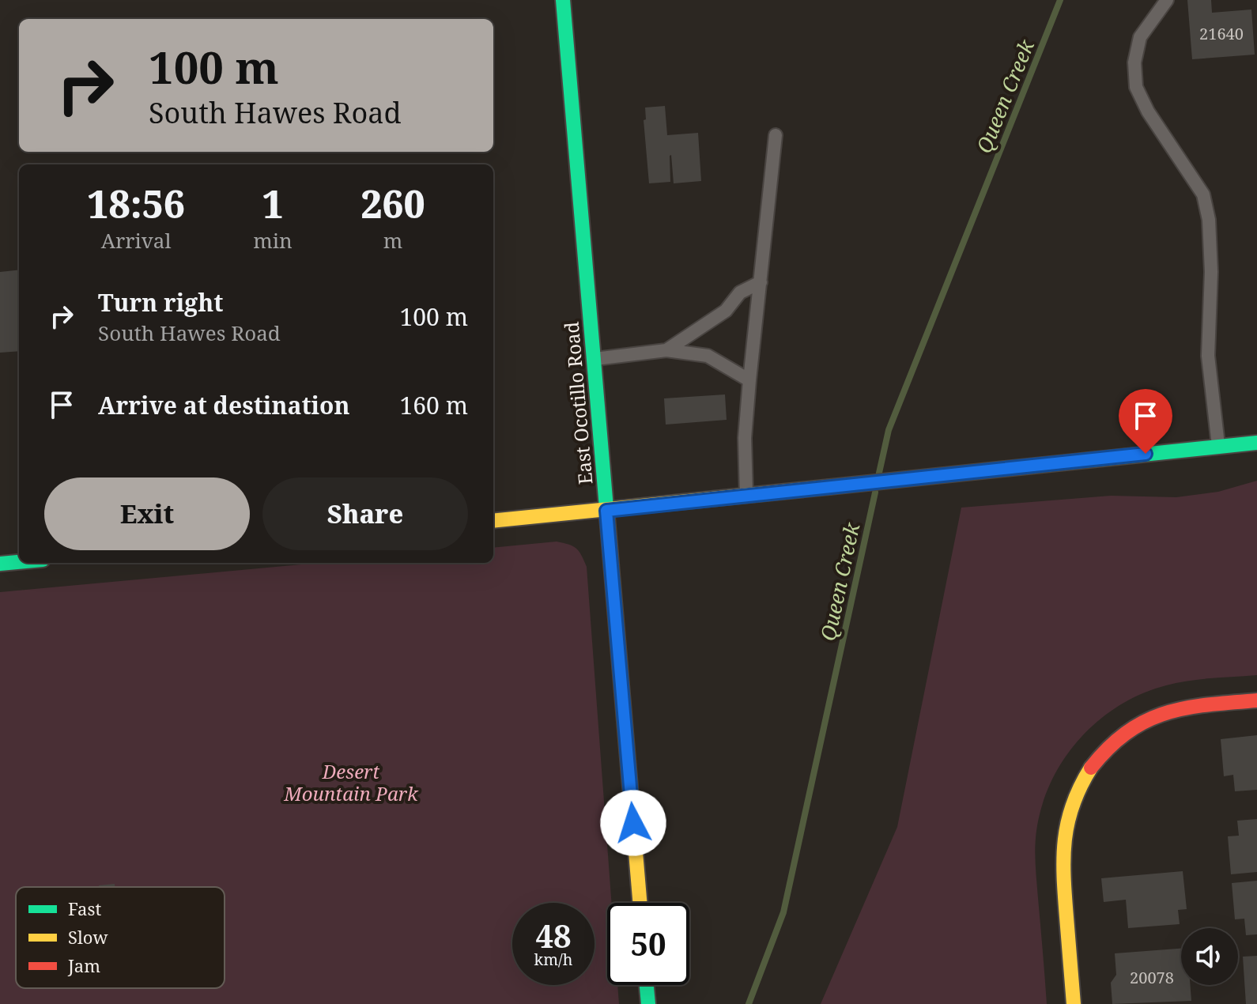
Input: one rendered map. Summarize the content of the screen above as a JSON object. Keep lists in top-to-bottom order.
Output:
{
  "streets": {
    "main road": ["East Ocotillo Road"]
  },
  "water": ["Queen Creek"],
  "parks": ["Desert Mountain Park"],
  "house_numbers": ["21640", "20078"],
  "legend": ["Fast", "Slow", "Jam"],
  "page": {
    "turn": ["100 m", "South Hawes Road"],
    "eta": [
      "18:56",
      "Arrival",
      "1",
      "min",
      "260",
      "m"
    ],
    "list": [
      {
        "name": "Turn right",
        "note": "South Hawes Road",
        "value": "100 m"
      },
      {
        "name": "Arrive at destination",
        "value": "160 m"
      }
    ],
    "buttons": ["Exit", "Share"],
    "speed": "48 km/h",
    "limit": "50"
  }
}
